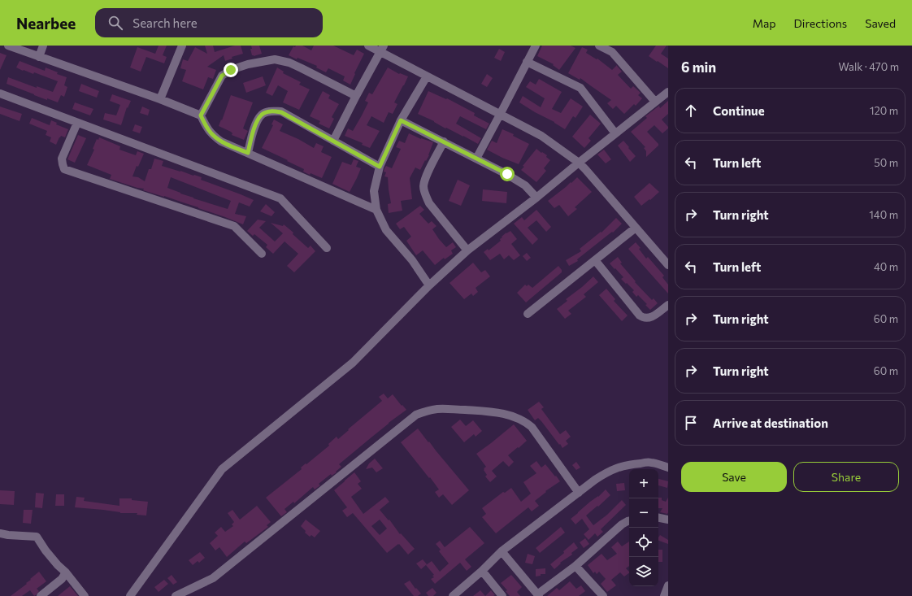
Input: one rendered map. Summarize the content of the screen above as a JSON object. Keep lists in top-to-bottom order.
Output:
{
  "page": {
    "header": "Nearbee",
    "search": "Search here",
    "nav": ["Map", "Directions", "Saved"],
    "heading": ["6 min", "Walk · 470 m"],
    "list": [
      ["Continue", "120 m"],
      ["Turn left", "50 m"],
      ["Turn right", "140 m"],
      ["Turn left", "40 m"],
      ["Turn right", "60 m"],
      ["Turn right", "60 m"],
      "Arrive at destination"
    ],
    "buttons": ["Save", "Share"],
    "map_buttons": ["+", "−"]
  }
}
